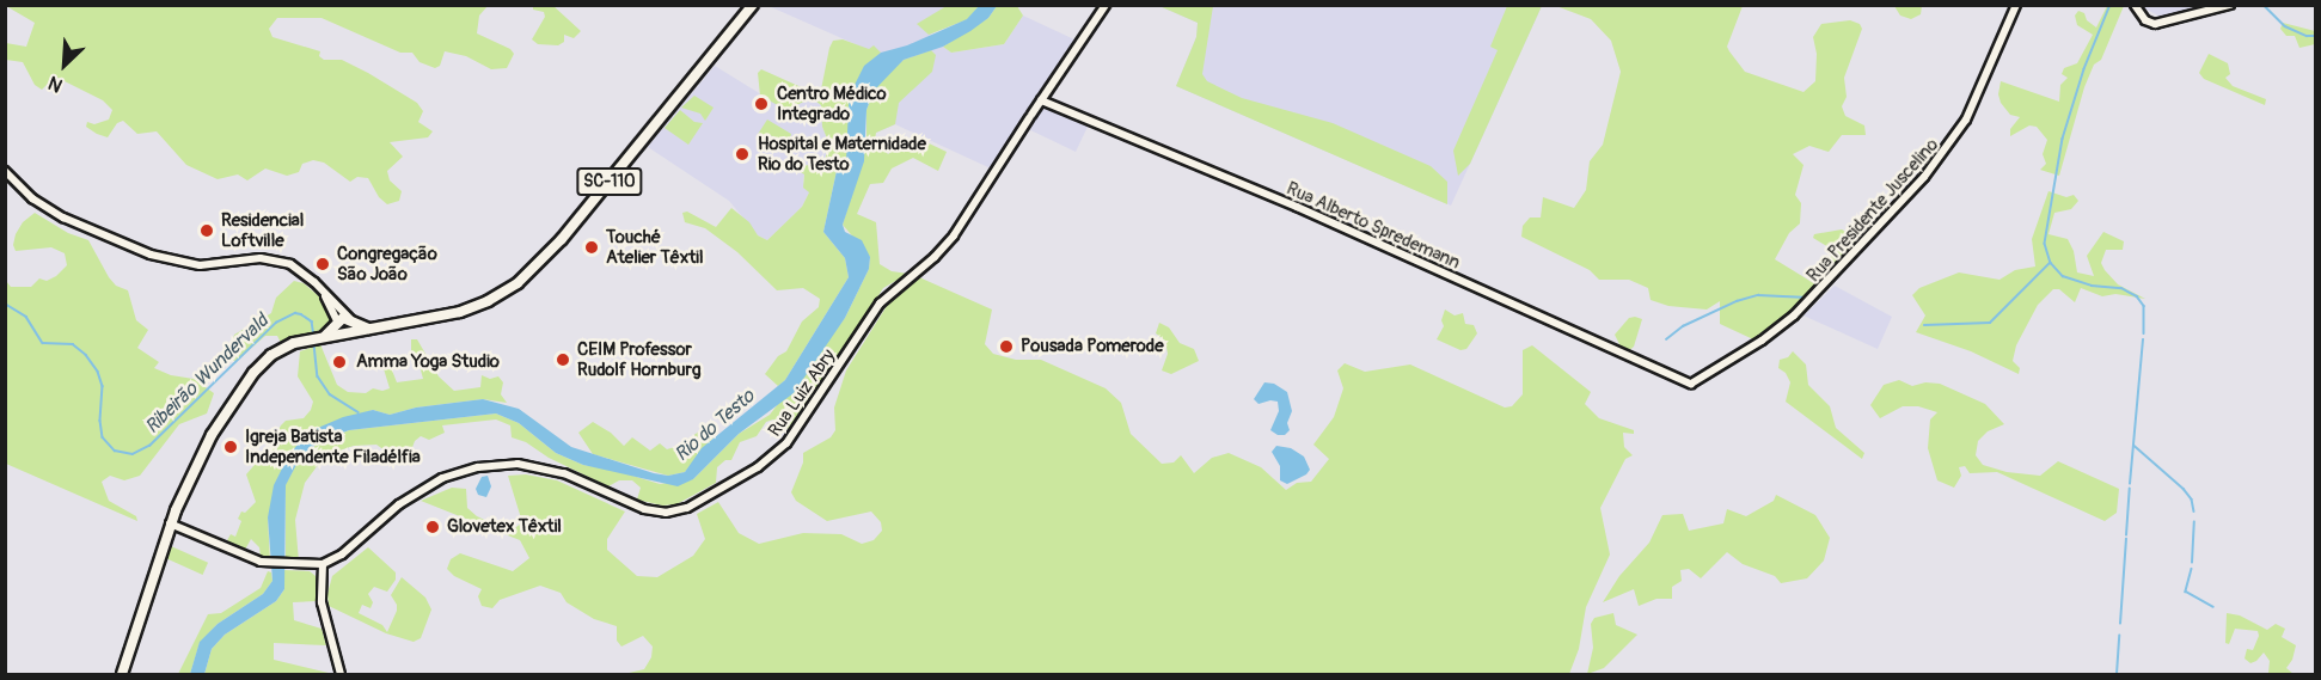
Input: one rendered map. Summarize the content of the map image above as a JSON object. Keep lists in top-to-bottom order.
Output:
{
  "streets": {
    "main road": ["SC-110"],
    "street": ["Rua Presidente Juscelino", "Rua Alberto Spredemann", "Rua Luiz Abry"]
  },
  "crossings": [
    ["Rua Presidente Juscelino", "Rua Alberto Spredemann"],
    ["Rua Alberto Spredemann", "Rua Luiz Abry"]
  ],
  "water": ["Ribeirão Wundervald", "Rio do Testo"],
  "places": [
    "Centro Médico Integrado",
    "Hospital e Maternidade Rio do Testo",
    "Residencial Loftville",
    "Touché Atelier Têxtil",
    "Congregação São João",
    "Pousada Pomerode",
    "CEIM Professor Rudolf Hornburg",
    "Amma Yoga Studio",
    "Igreja Batista Independente Filadélfia",
    "Glovetex Têxtil"
  ],
  "north": "bottom left"
}
